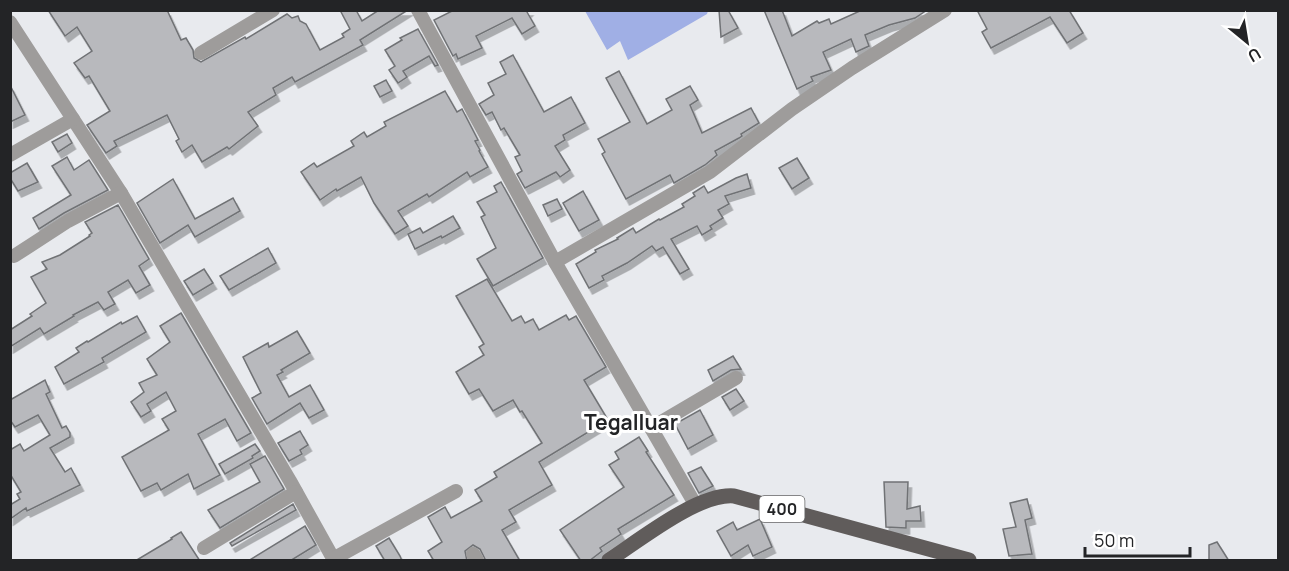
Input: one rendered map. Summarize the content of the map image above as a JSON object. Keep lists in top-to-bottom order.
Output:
{
  "streets": {
    "main road": ["400"]
  },
  "districts": ["Tegalluar"],
  "scale_bar": "50 m",
  "north": "bottom right"
}
